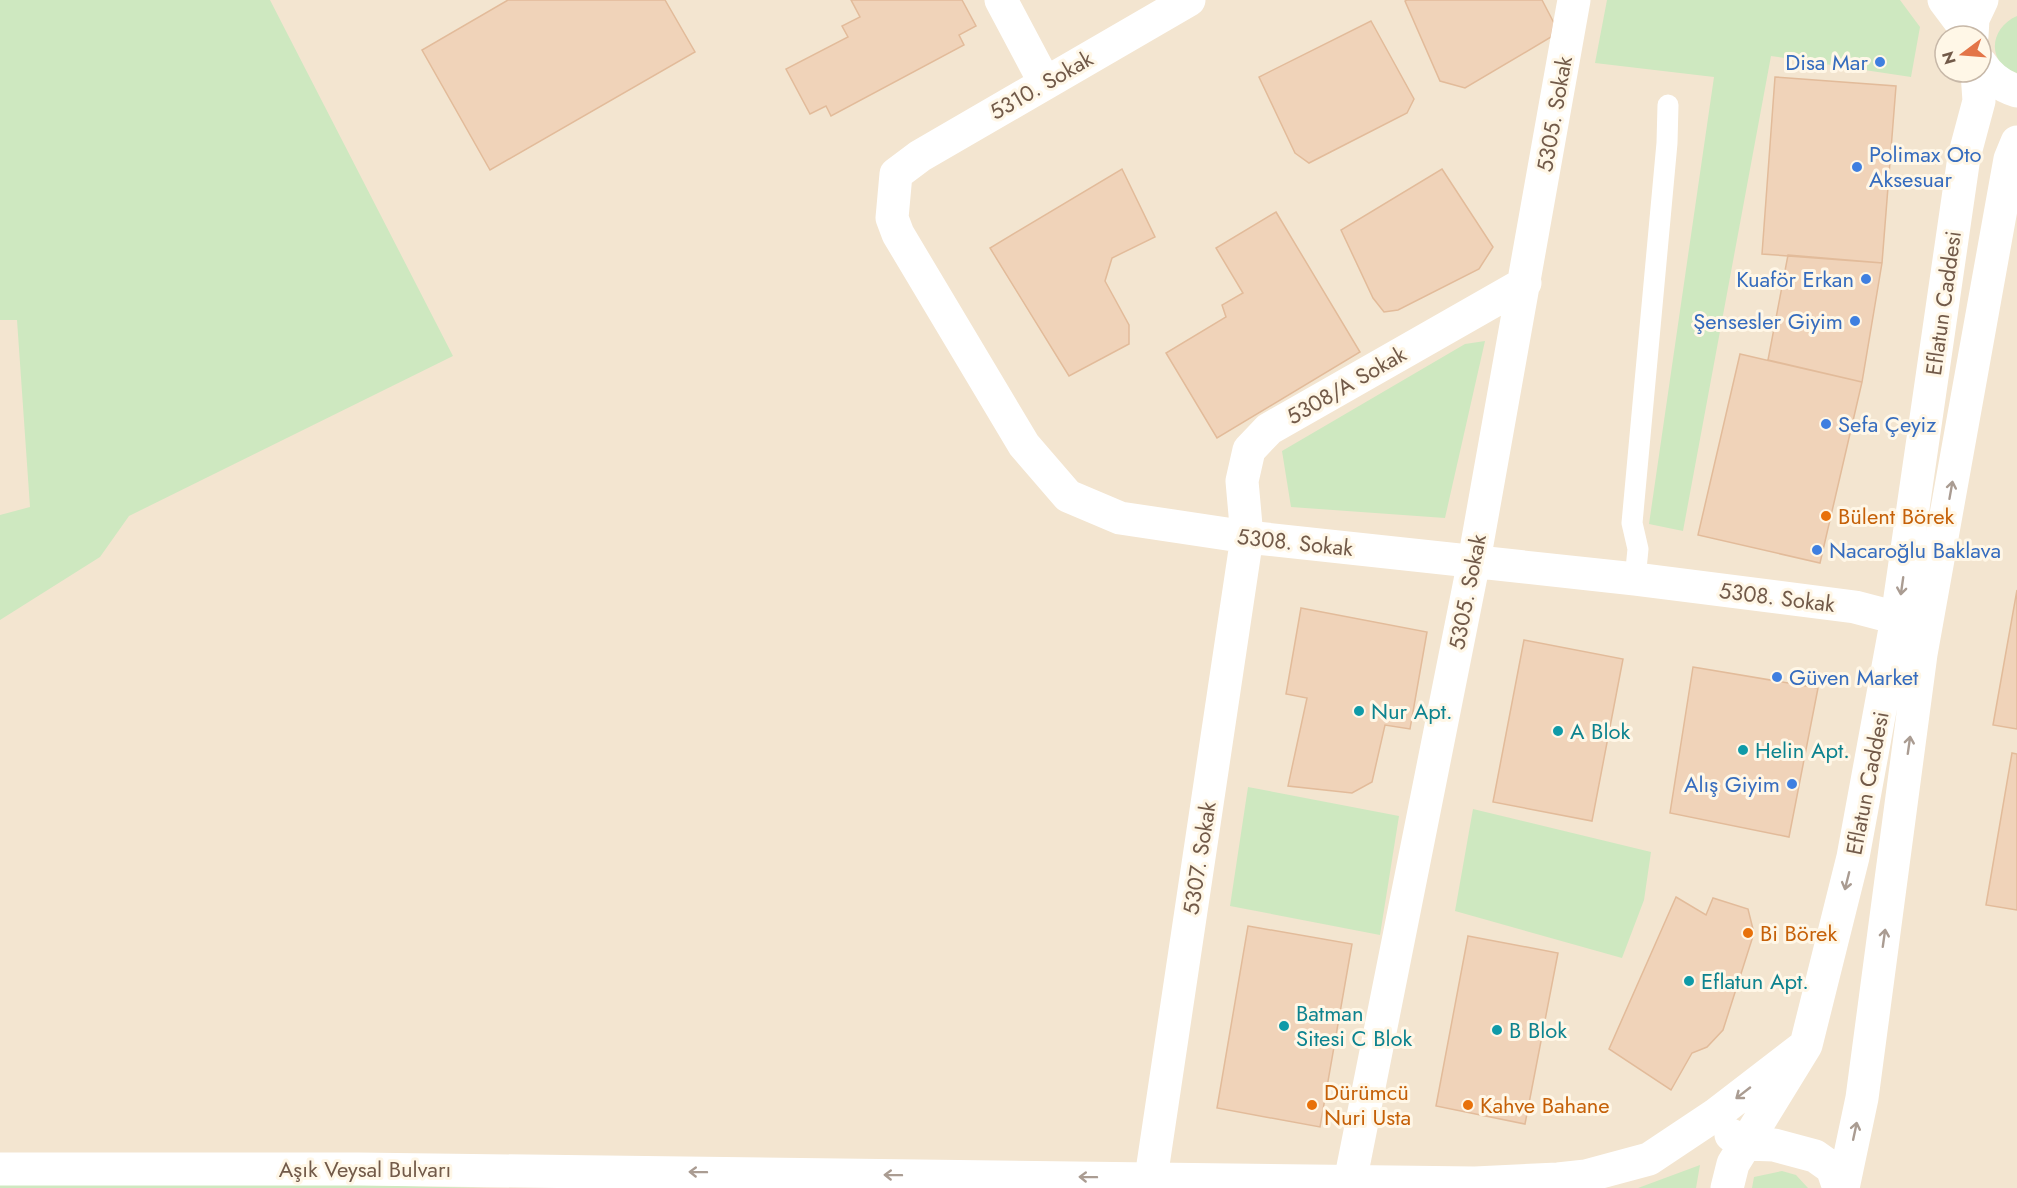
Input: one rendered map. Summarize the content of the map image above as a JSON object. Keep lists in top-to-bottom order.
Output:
{
  "streets": {
    "main road": [
      "5310. Sokak",
      "5305. Sokak",
      "Eflatun Caddesi",
      "5308/A Sokak",
      "5308. Sokak",
      "5307. Sokak",
      "Aşık Veysal Bulvarı"
    ]
  },
  "crossings": [
    ["5310. Sokak", "5308. Sokak"],
    ["5305. Sokak", "5308/A Sokak"],
    ["5305. Sokak", "5308. Sokak"],
    ["5305. Sokak", "Aşık Veysal Bulvarı"],
    ["Eflatun Caddesi", "5308. Sokak"],
    ["Eflatun Caddesi", "Aşık Veysal Bulvarı"],
    ["5308/A Sokak", "5308. Sokak"],
    ["5308/A Sokak", "5307. Sokak"],
    ["5308. Sokak", "5307. Sokak"],
    ["5307. Sokak", "Aşık Veysal Bulvarı"]
  ],
  "one_way": ["Aşık Veysal Bulvarı"],
  "places": [
    "Disa Mar",
    "Polimax Oto Aksesuar",
    "Kuaför Erkan",
    "Şensesler Giyim",
    "Sefa Çeyiz",
    "Bülent Börek",
    "Nacaroğlu Baklava",
    "Güven Market",
    "Nur Apt.",
    "A Blok",
    "Helin Apt.",
    "Alış Giyim",
    "Bi Börek",
    "Eflatun Apt.",
    "Batman Sitesi C Blok",
    "B Blok",
    "Dürümcü Nuri Usta",
    "Kahve Bahane"
  ],
  "north": "left"
}
